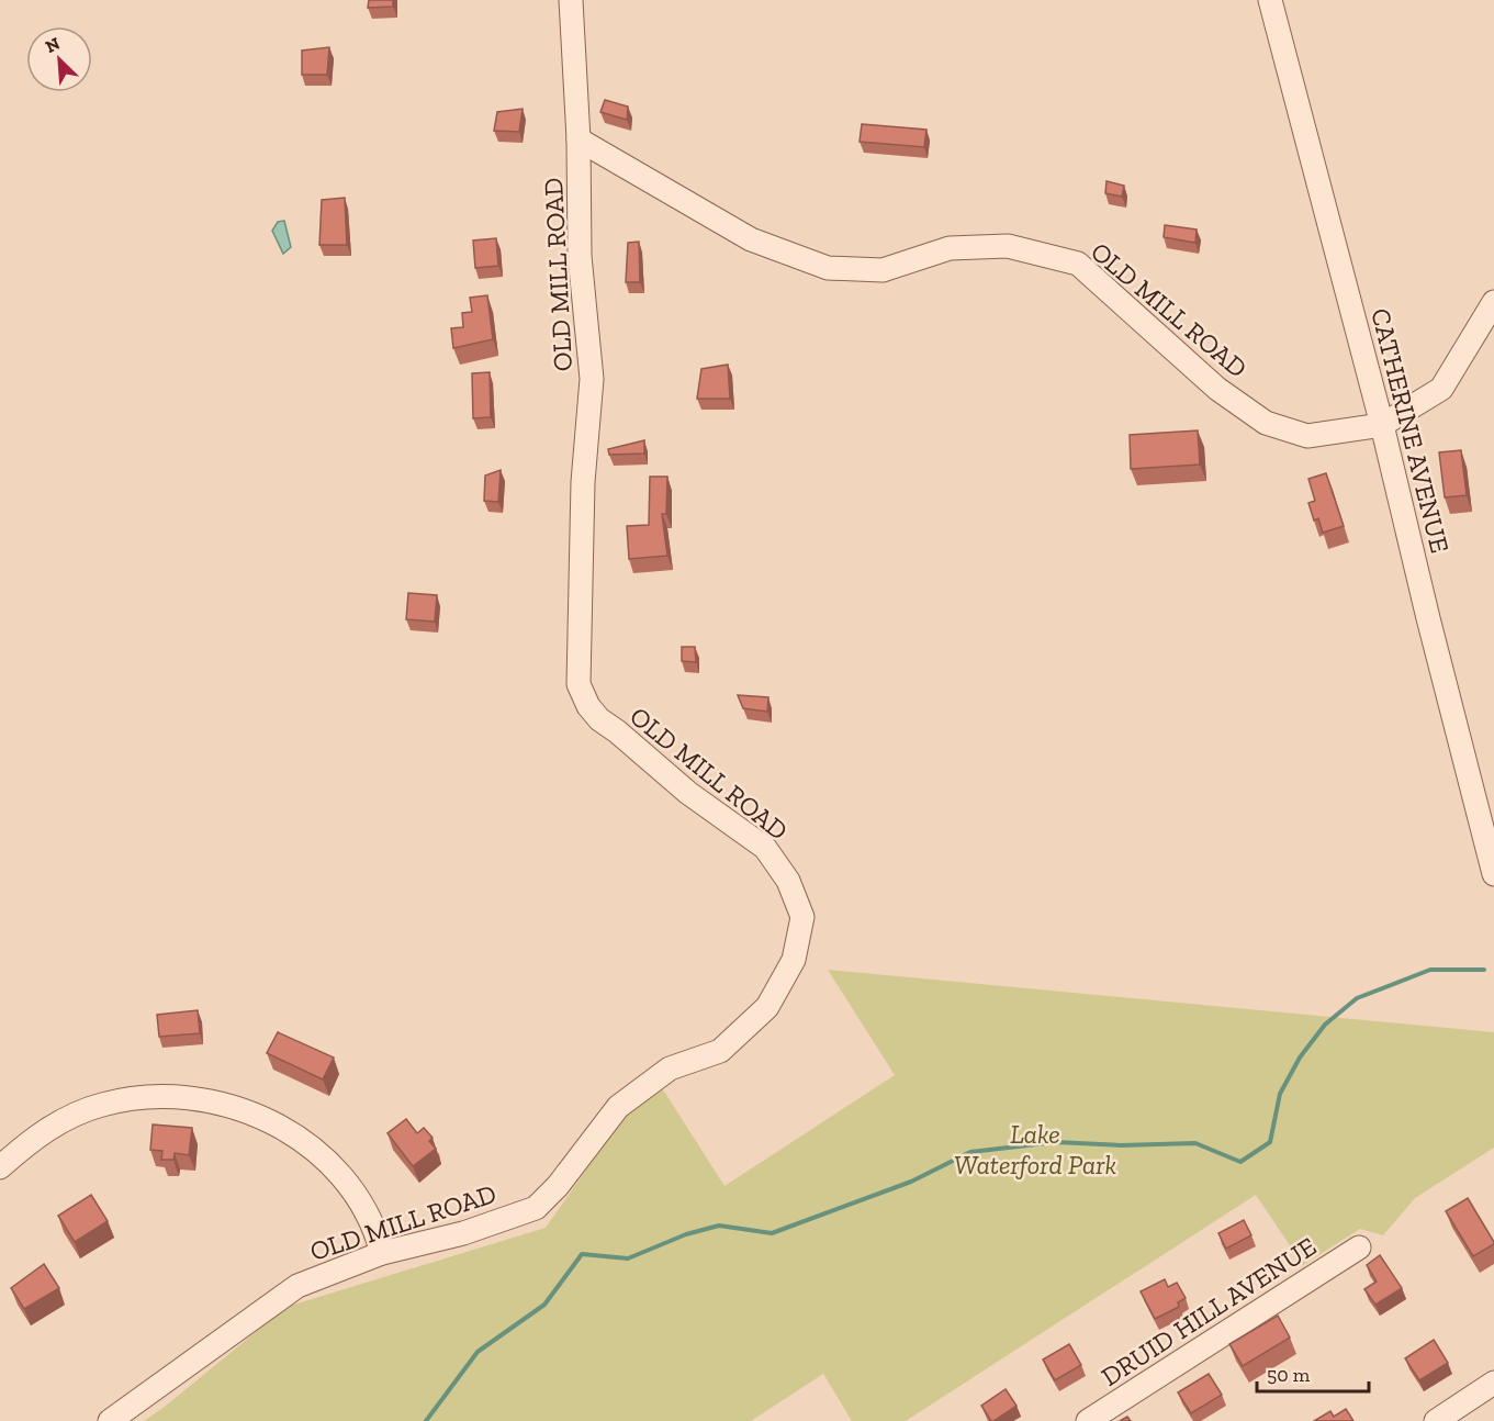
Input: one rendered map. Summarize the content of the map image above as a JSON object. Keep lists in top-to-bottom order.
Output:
{
  "streets": {
    "street": ["OLD MILL ROAD", "CATHERINE AVENUE", "DRUID HILL AVENUE"]
  },
  "crossings": [
    ["OLD MILL ROAD", "CATHERINE AVENUE"]
  ],
  "parks": ["Lake Waterford Park"],
  "scale_bar": "50 m",
  "north": "top left"
}
